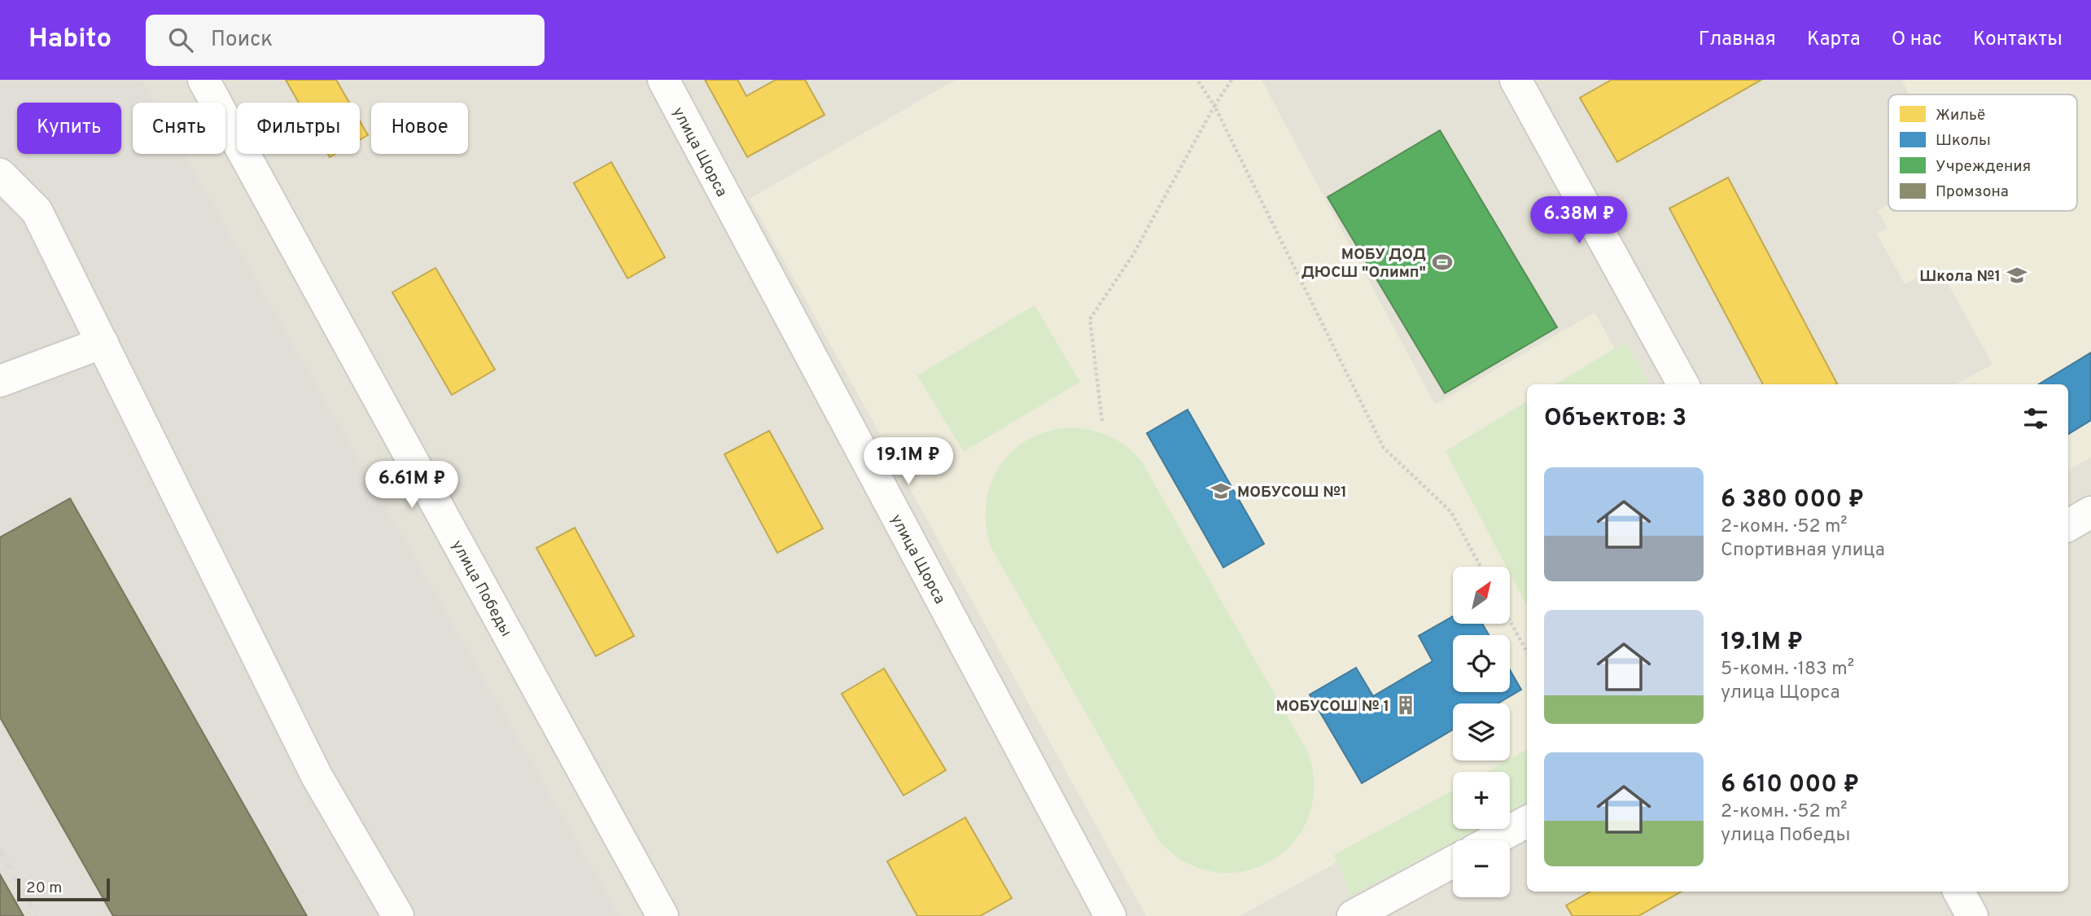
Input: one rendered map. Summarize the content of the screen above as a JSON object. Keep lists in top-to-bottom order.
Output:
{
  "streets": {
    "street": ["улица Щорса", "улица Победы"]
  },
  "places": {
    "sports": ["МОБУ ДОД ДЮСШ \"Олимп\""],
    "school or university": ["Школа №1", "МОБУСОШ №1"],
    "building": ["МОБУСОШ № 1"]
  },
  "legend": [
    "Жильё",
    "Школы",
    "Учреждения",
    "Промзона"
  ],
  "scale_bar": "20 m",
  "north": "top right",
  "page": {
    "header": "Habito",
    "search": "Поиск",
    "nav": [
      "Главная",
      "Карта",
      "О нас",
      "Контакты"
    ],
    "chip": [
      "Купить",
      "Снять",
      "Фильтры",
      "Новое"
    ],
    "price": ["6.38M ₽", "19.1M ₽", "6.61M ₽"],
    "heading": "Объектов: 3",
    "list": [
      {
        "name": "6 380 000 ₽",
        "note": "2-комн. · 52 m² · Спортивная улица"
      },
      {
        "name": "19.1M ₽",
        "note": "5-комн. · 183 m² · улица Щорса"
      },
      {
        "name": "6 610 000 ₽",
        "note": "2-комн. · 52 m² · улица Победы"
      }
    ],
    "map_buttons": ["+", "−"],
    "scale": "20 m"
  }
}
